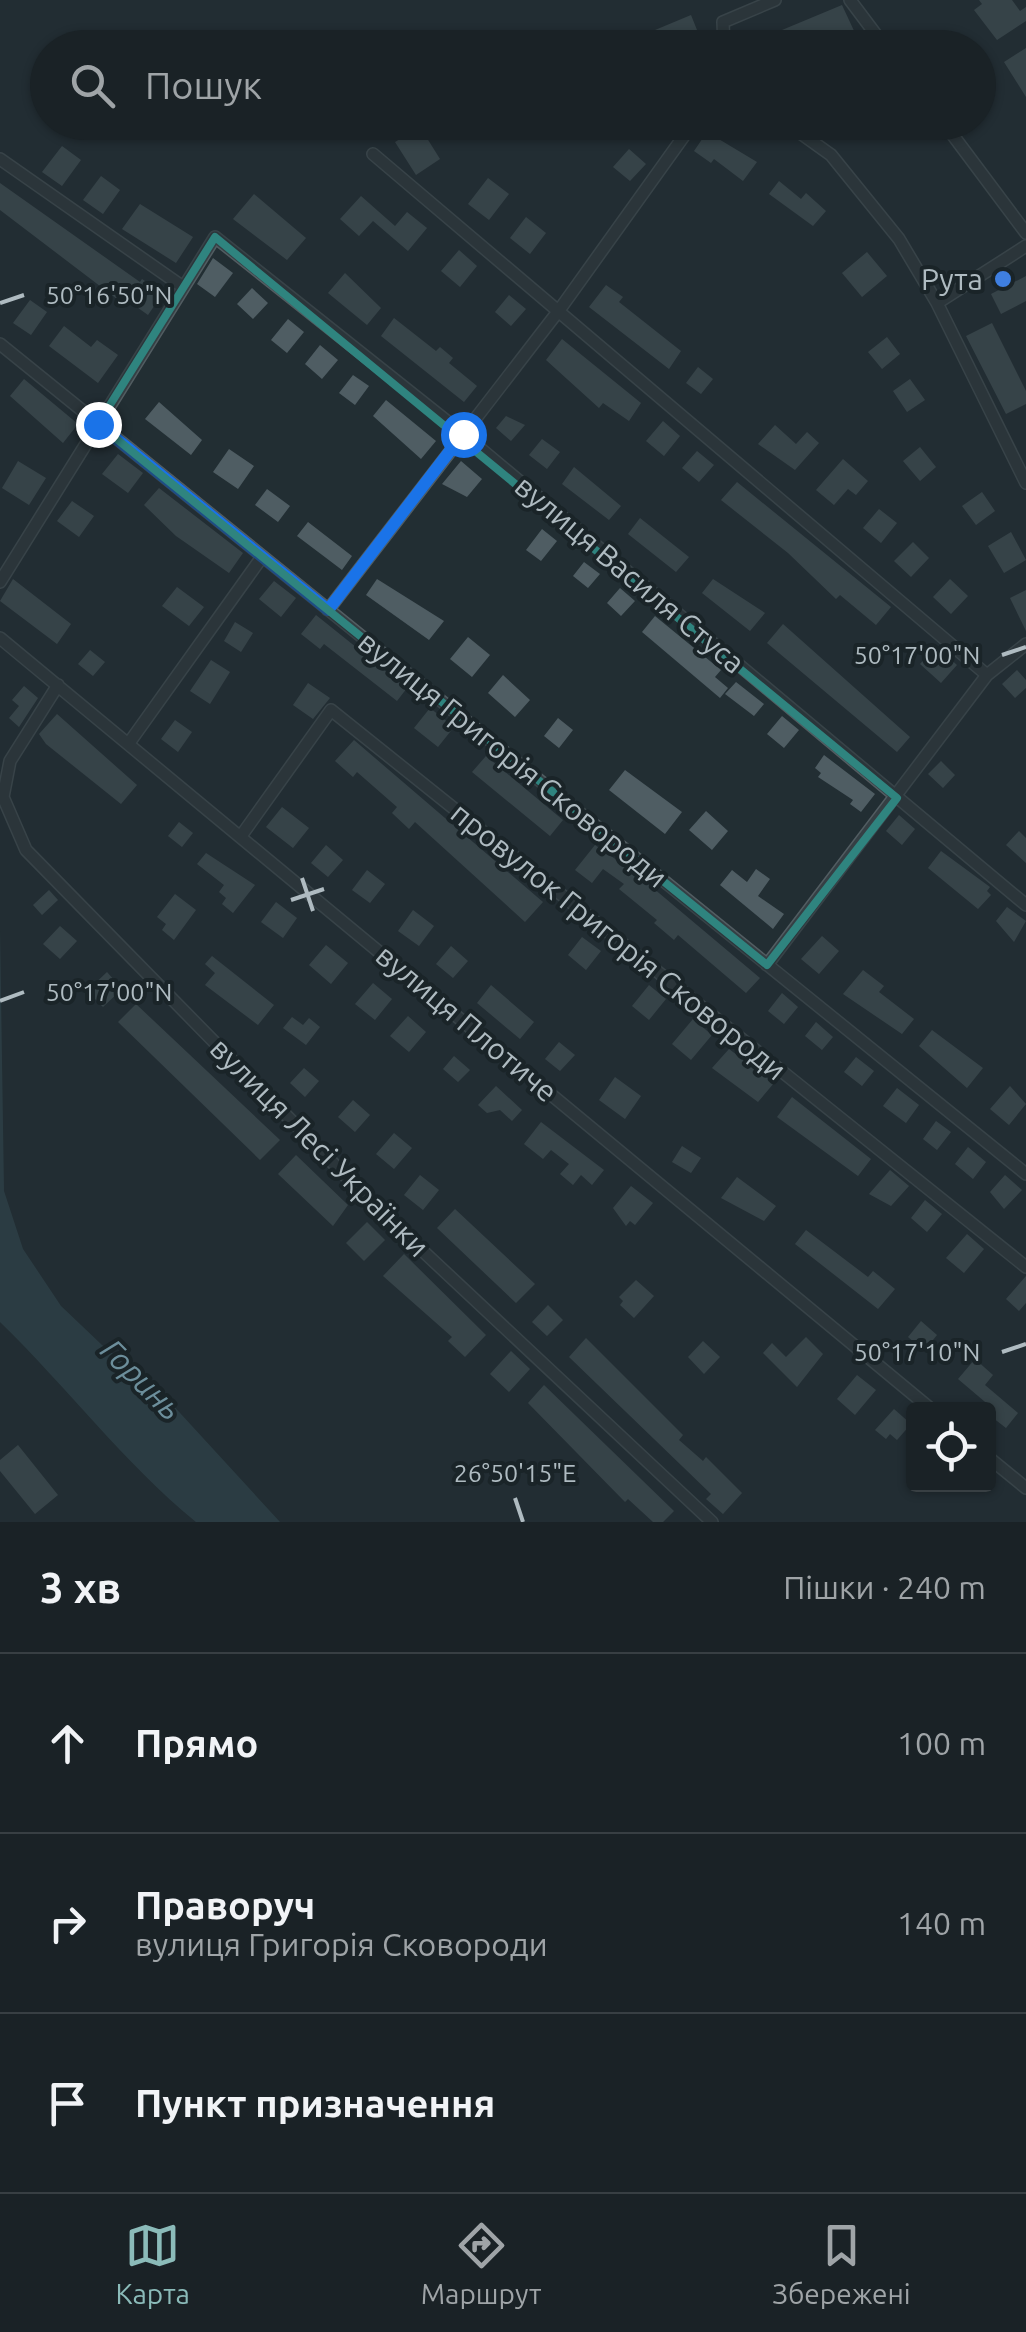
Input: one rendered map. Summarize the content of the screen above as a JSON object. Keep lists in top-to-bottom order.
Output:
{
  "streets": {
    "street": [
      "вулиця Василя Стуса",
      "вулиця Григорія Сковороди",
      "провулок Григорія Сковороди",
      "вулиця Плотиче",
      "вулиця Лесі Українки"
    ]
  },
  "crossings": [
    ["вулиця Василя Стуса", "вулиця Григорія Сковороди"],
    ["провулок Григорія Сковороди", "вулиця Плотиче"],
    ["вулиця Плотиче", "вулиця Лесі Українки"]
  ],
  "water": ["Горинь"],
  "places": ["Рута"],
  "page": {
    "search": "Пошук",
    "heading": ["3 хв", "Пішки · 240 m"],
    "list": [
      ["Прямо", "100 m"],
      ["Праворуч", "вулиця Григорія Сковороди", "140 m"],
      "Пункт призначення"
    ],
    "nav": ["Карта", "Маршрут", "Збережені"]
  },
  "coordinates": [
    "50°16'50\"N",
    "50°17'00\"N",
    "50°17'10\"N",
    "26°50'15\"E"
  ]
}
